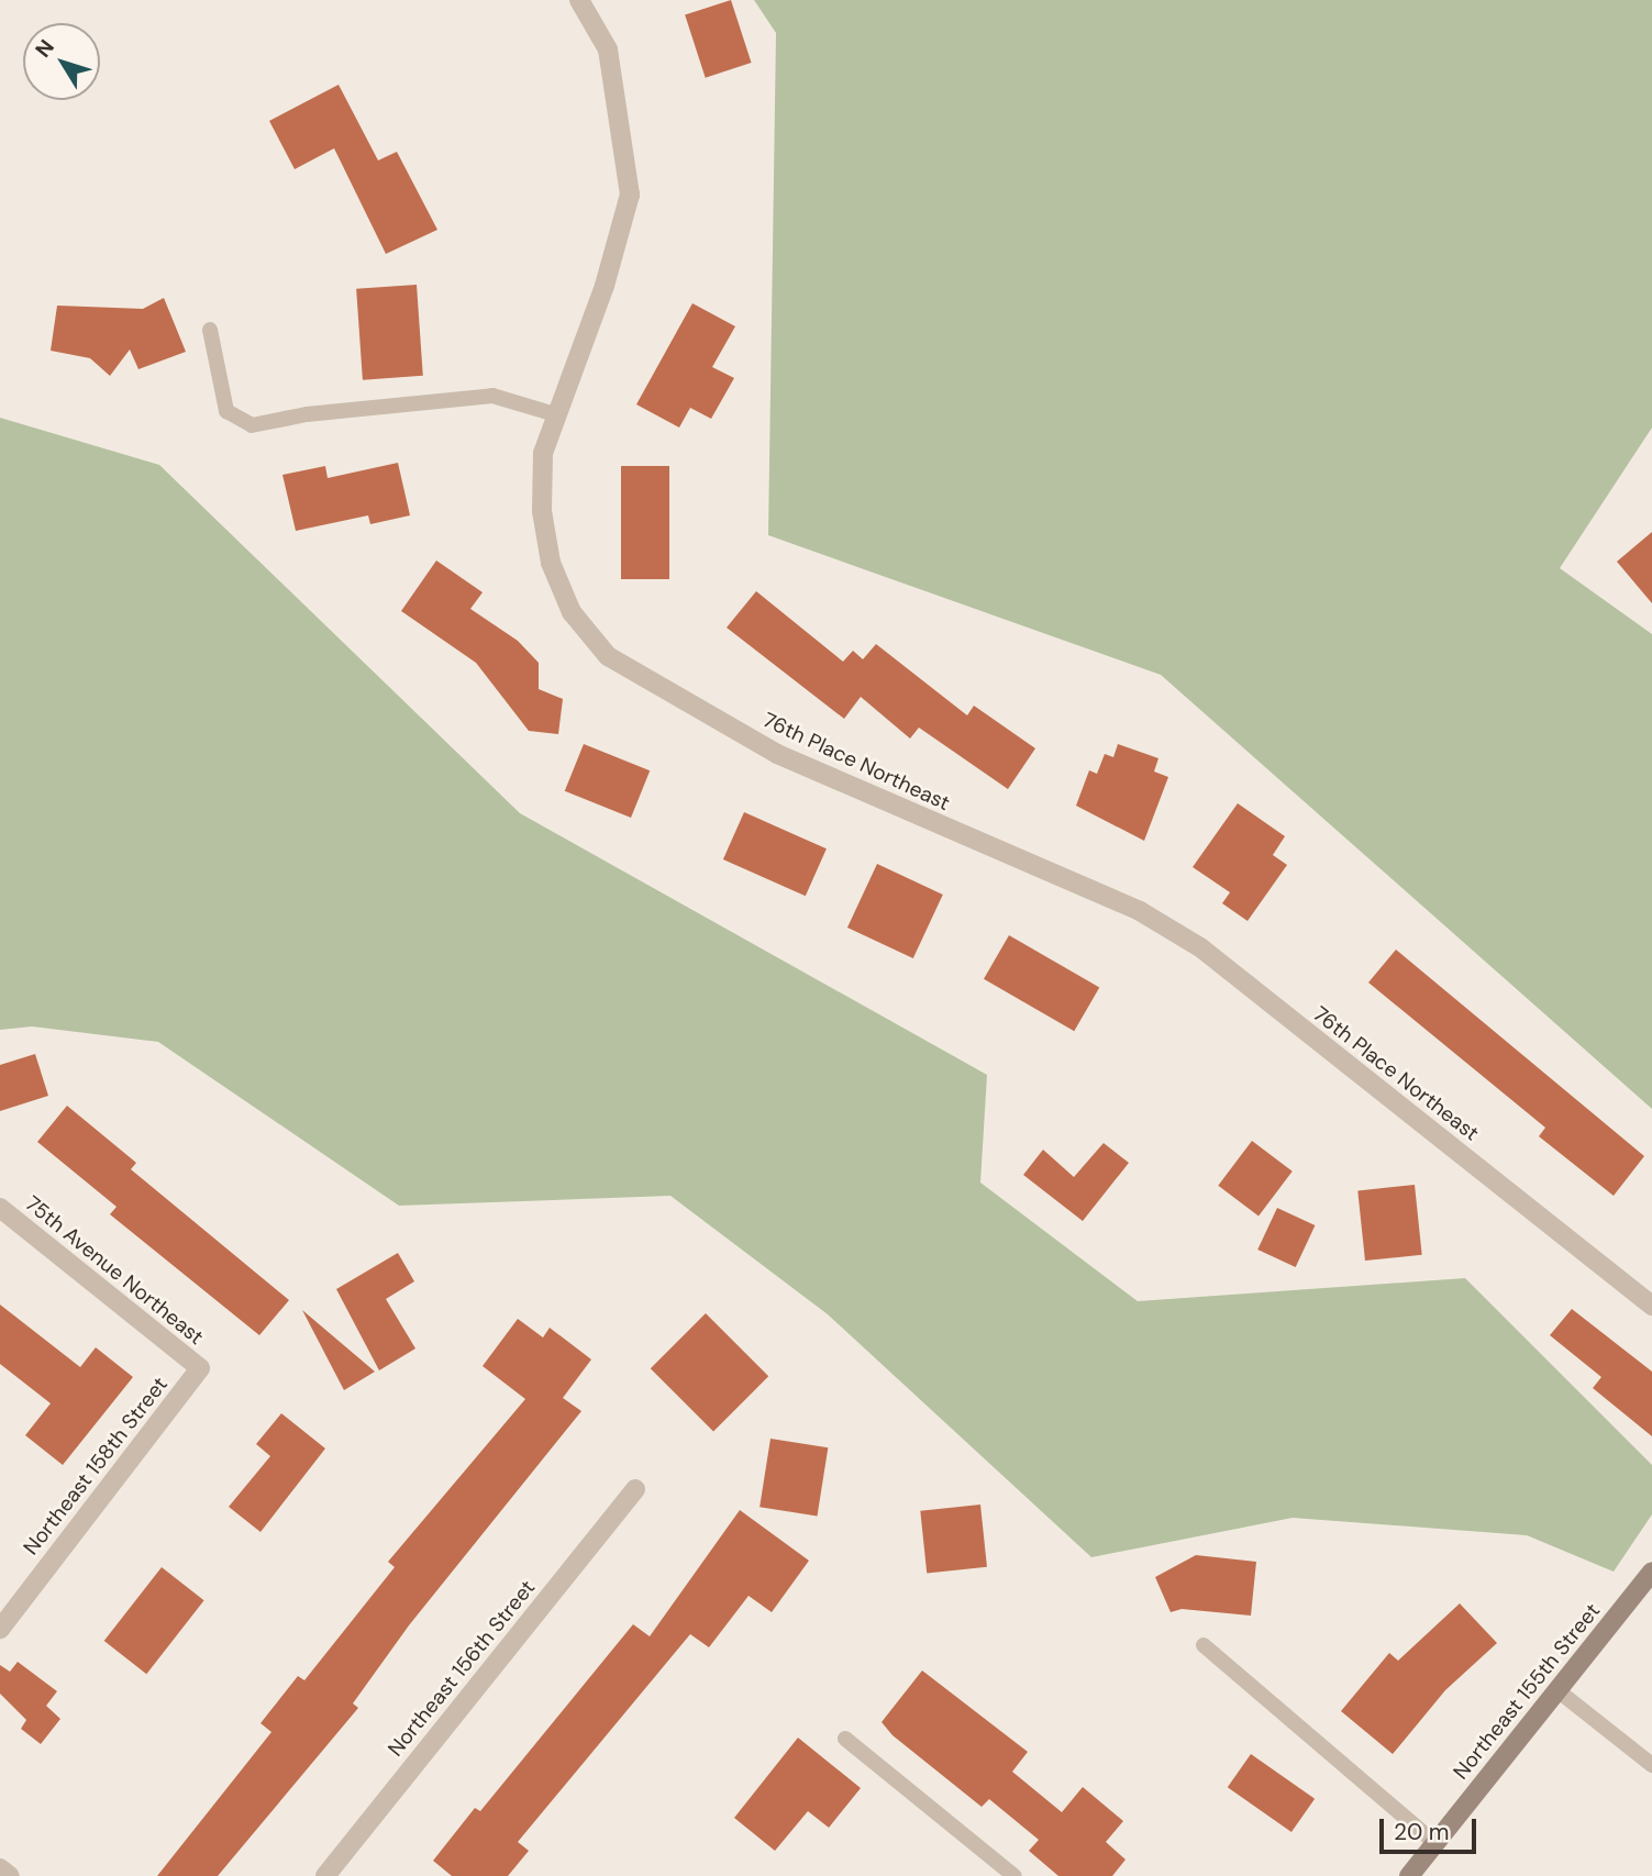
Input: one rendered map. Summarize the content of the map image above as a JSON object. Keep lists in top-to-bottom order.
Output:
{
  "streets": {
    "street": [
      "76th Place Northeast",
      "75th Avenue Northeast",
      "Northeast 158th Street",
      "Northeast 156th Street",
      "Northeast 155th Street"
    ]
  },
  "crossings": [
    ["75th Avenue Northeast", "Northeast 158th Street"]
  ],
  "scale_bar": "20 m",
  "north": "top left"
}
